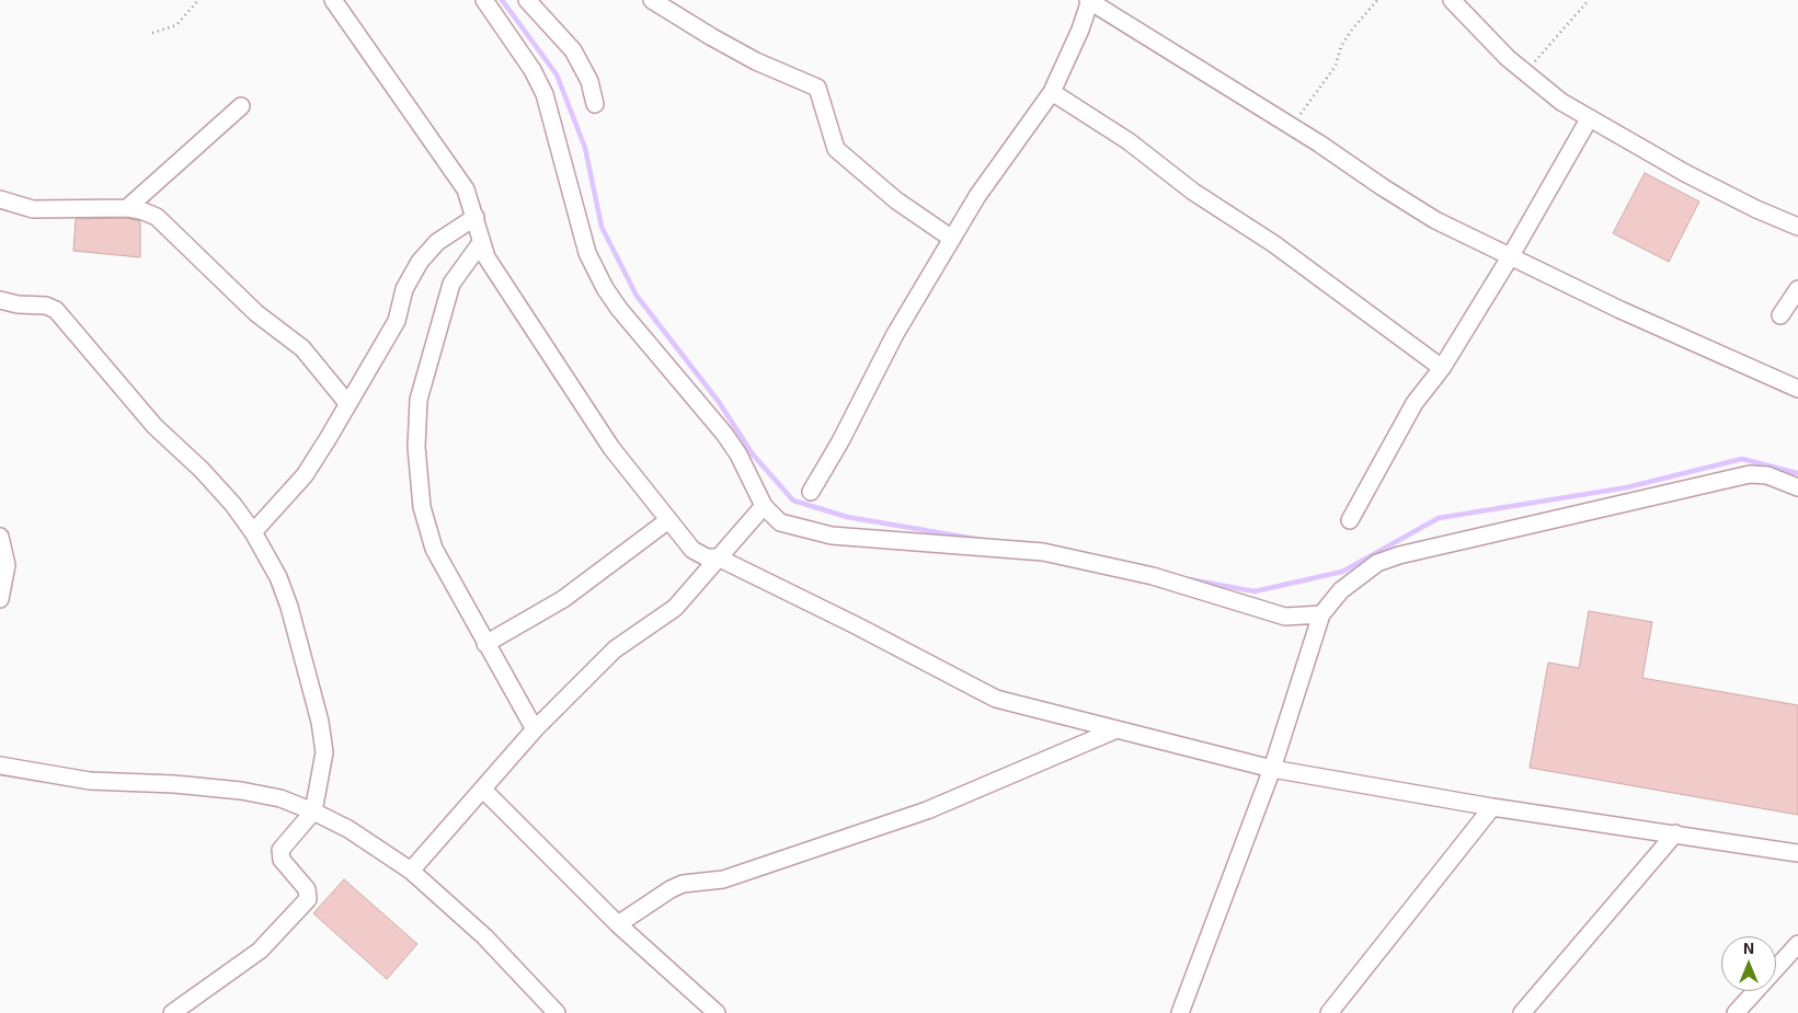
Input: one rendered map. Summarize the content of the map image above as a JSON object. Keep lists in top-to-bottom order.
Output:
{
  "north": "top"
}
